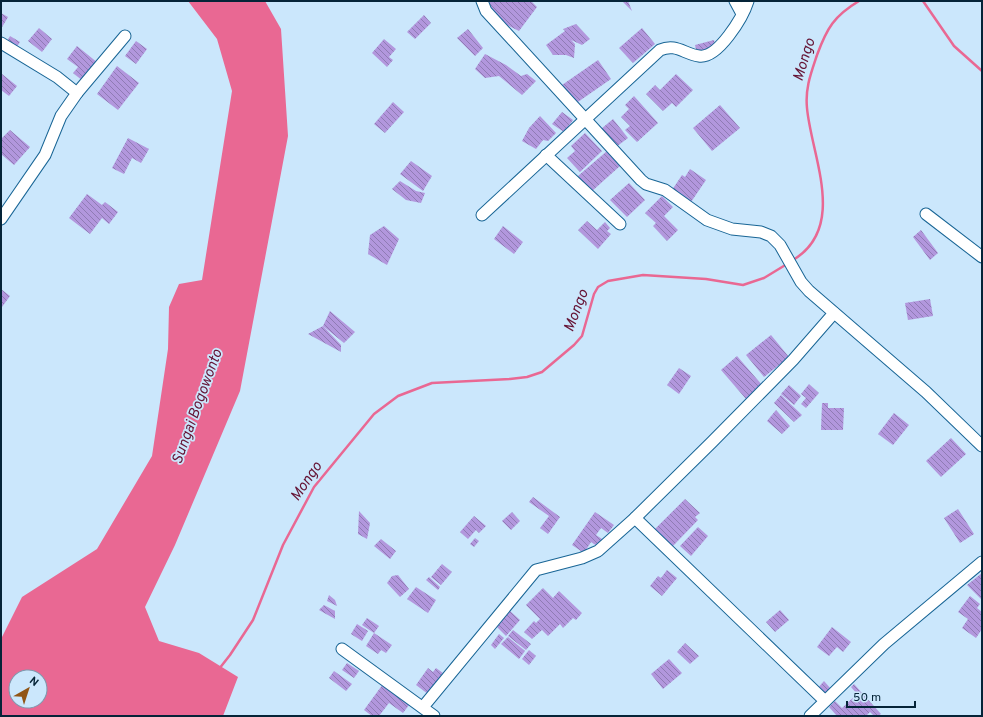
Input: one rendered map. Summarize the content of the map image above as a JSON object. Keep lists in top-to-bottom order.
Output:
{
  "water": ["Mongo", "Sungai Bogowonto"],
  "scale_bar": "50 m",
  "north": "top right"
}
